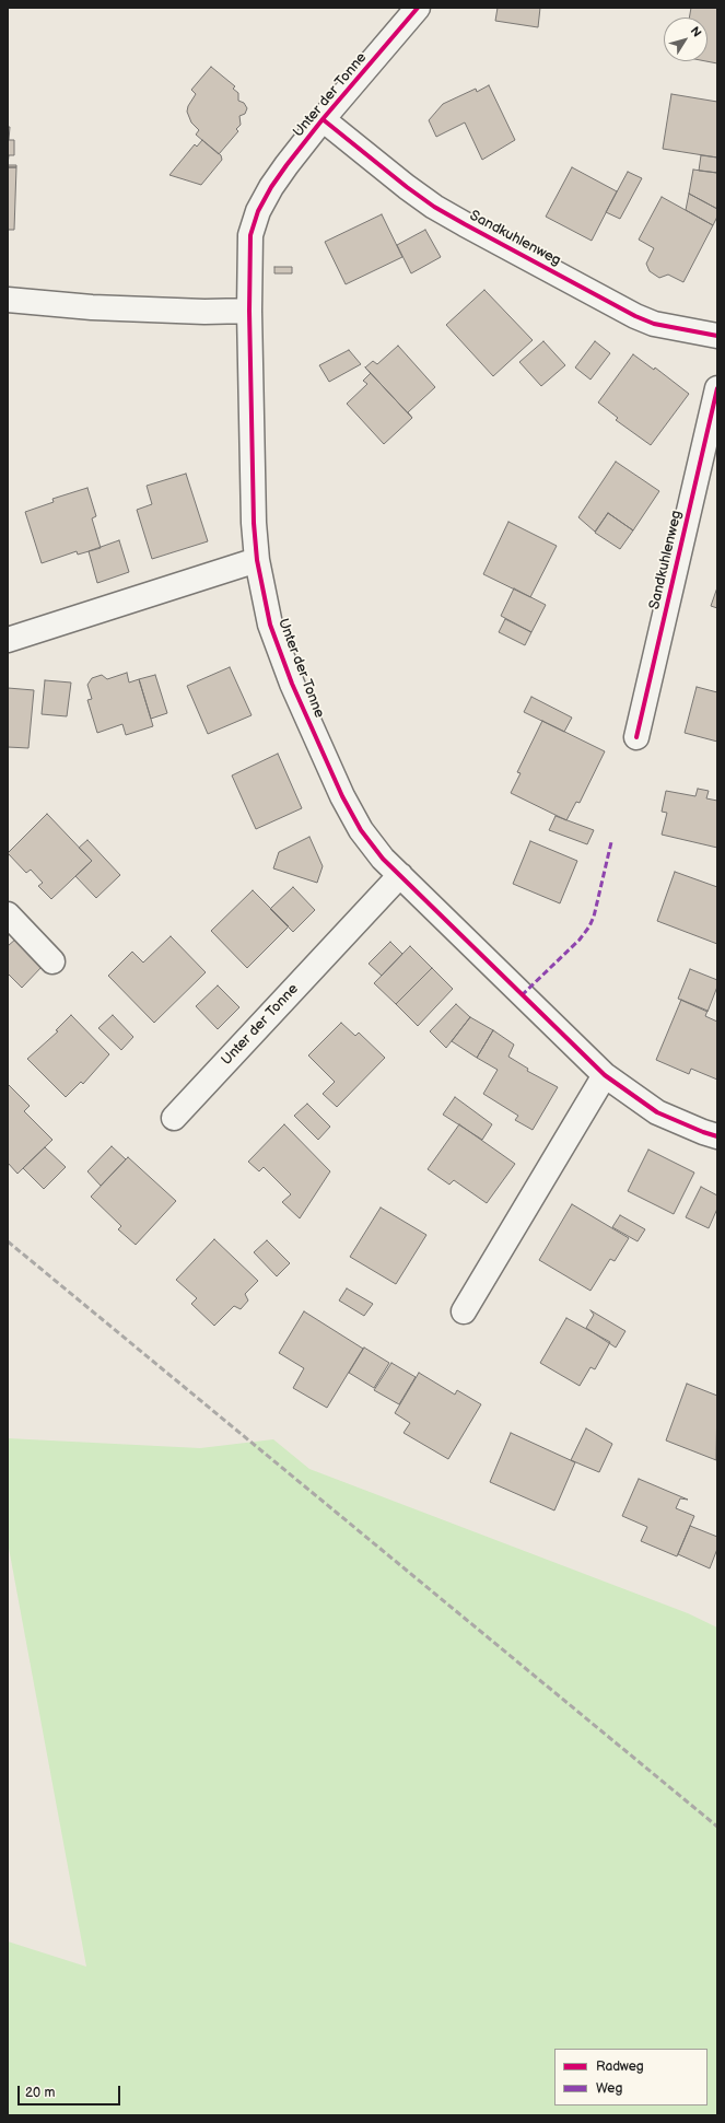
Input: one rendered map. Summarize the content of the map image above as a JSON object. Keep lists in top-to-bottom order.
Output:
{
  "streets": {
    "street": ["Unter der Tonne", "Sandkuhlenweg"]
  },
  "crossings": [
    ["Unter der Tonne", "Sandkuhlenweg"]
  ],
  "legend": ["Radweg", "Weg"],
  "scale_bar": "20 m",
  "north": "top right"
}
